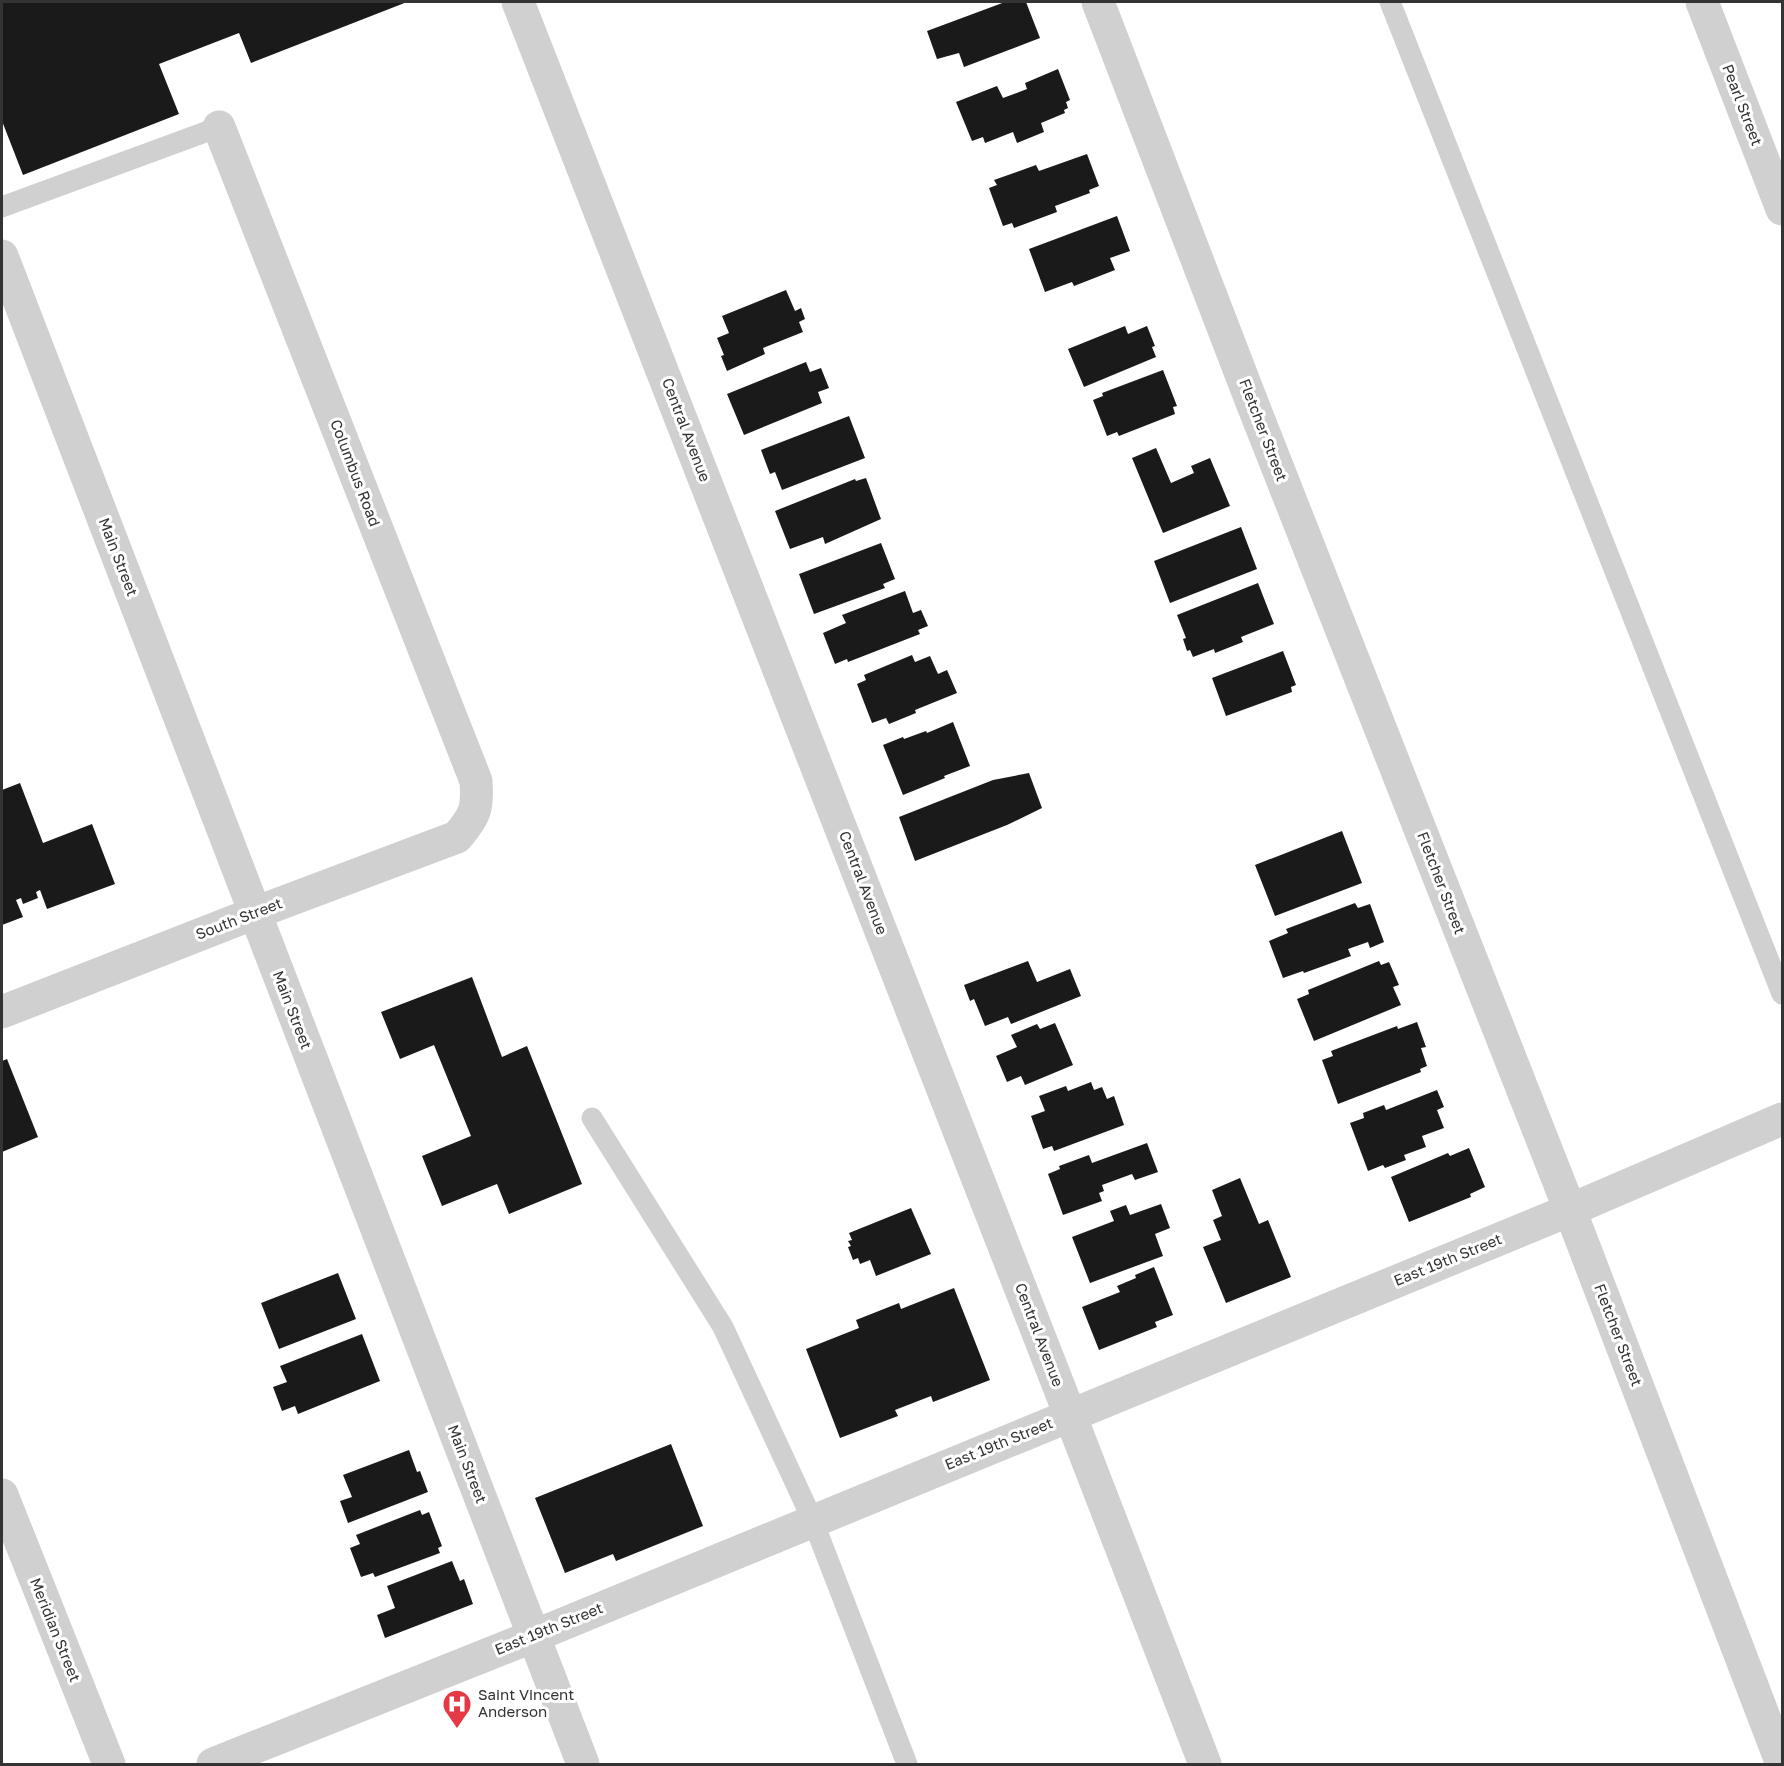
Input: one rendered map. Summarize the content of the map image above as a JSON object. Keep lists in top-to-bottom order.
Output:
{
  "streets": {
    "street": [
      "Pearl Street",
      "Central Avenue",
      "Fletcher Street",
      "Columbus Road",
      "Main Street",
      "South Street",
      "East 19th Street",
      "Meridian Street"
    ]
  },
  "crossings": [
    ["Central Avenue", "East 19th Street"],
    ["Fletcher Street", "East 19th Street"],
    ["Columbus Road", "South Street"],
    ["Main Street", "South Street"],
    ["Main Street", "East 19th Street"]
  ],
  "places": {
    "hospital": ["Saint Vincent Anderson"]
  }
}
